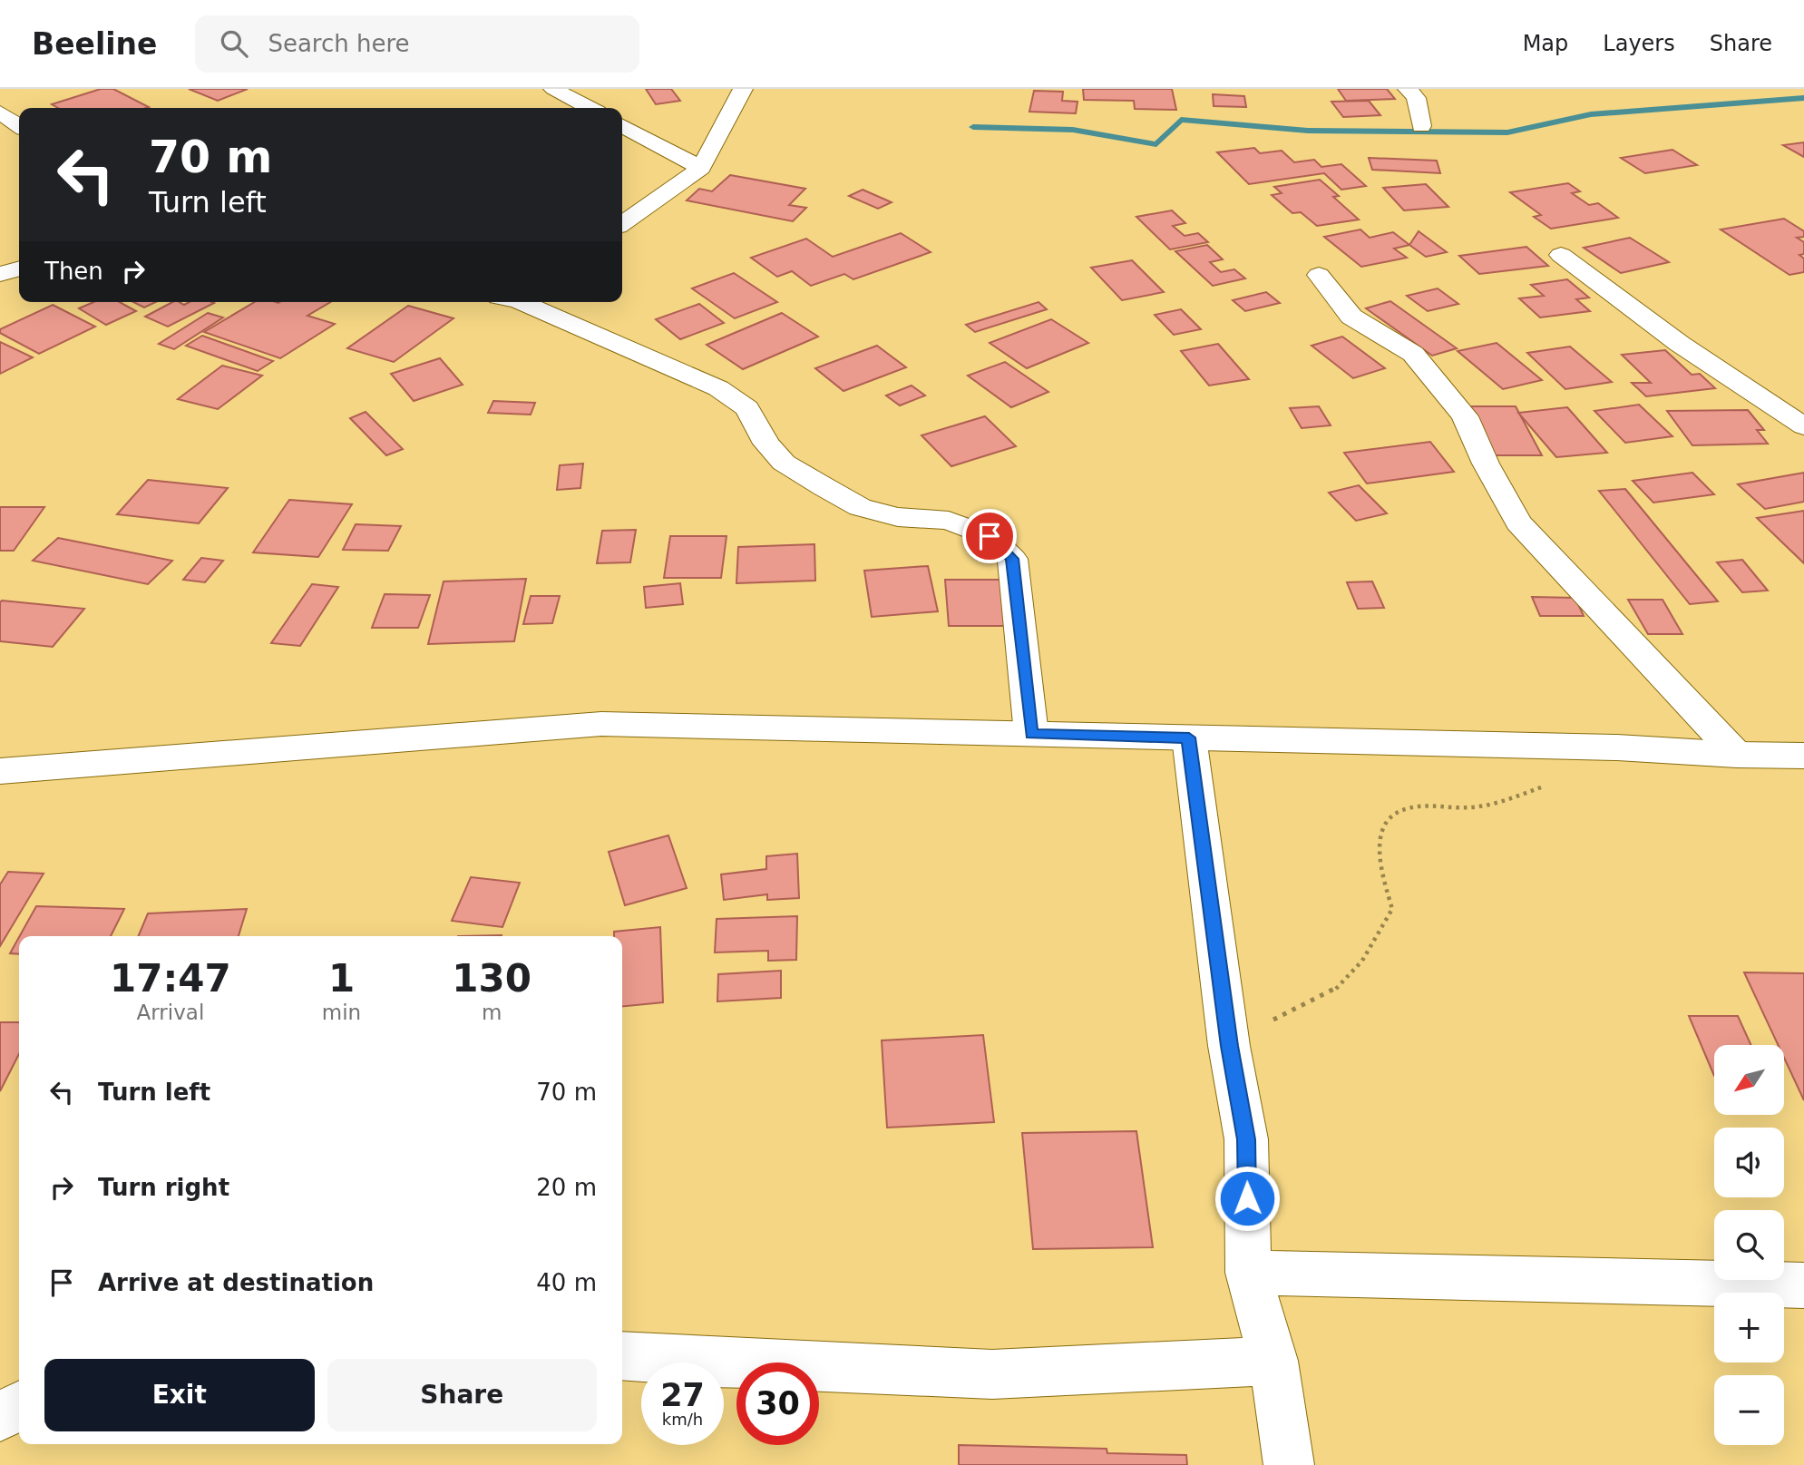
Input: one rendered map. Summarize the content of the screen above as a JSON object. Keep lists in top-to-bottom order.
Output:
{
  "north": "bottom left",
  "page": {
    "header": "Beeline",
    "search": "Search here",
    "nav": ["Map", "Layers", "Share"],
    "turn": ["70 m", "Turn left"],
    "then": "Then",
    "eta": [
      "17:47",
      "Arrival",
      "1",
      "min",
      "130",
      "m"
    ],
    "list": [
      {
        "name": "Turn left",
        "value": "70 m"
      },
      {
        "name": "Turn right",
        "value": "20 m"
      },
      {
        "name": "Arrive at destination",
        "value": "40 m"
      }
    ],
    "map_buttons": ["+", "−"],
    "buttons": ["Exit", "Share"],
    "speed": "27 km/h",
    "limit": "30"
  }
}
